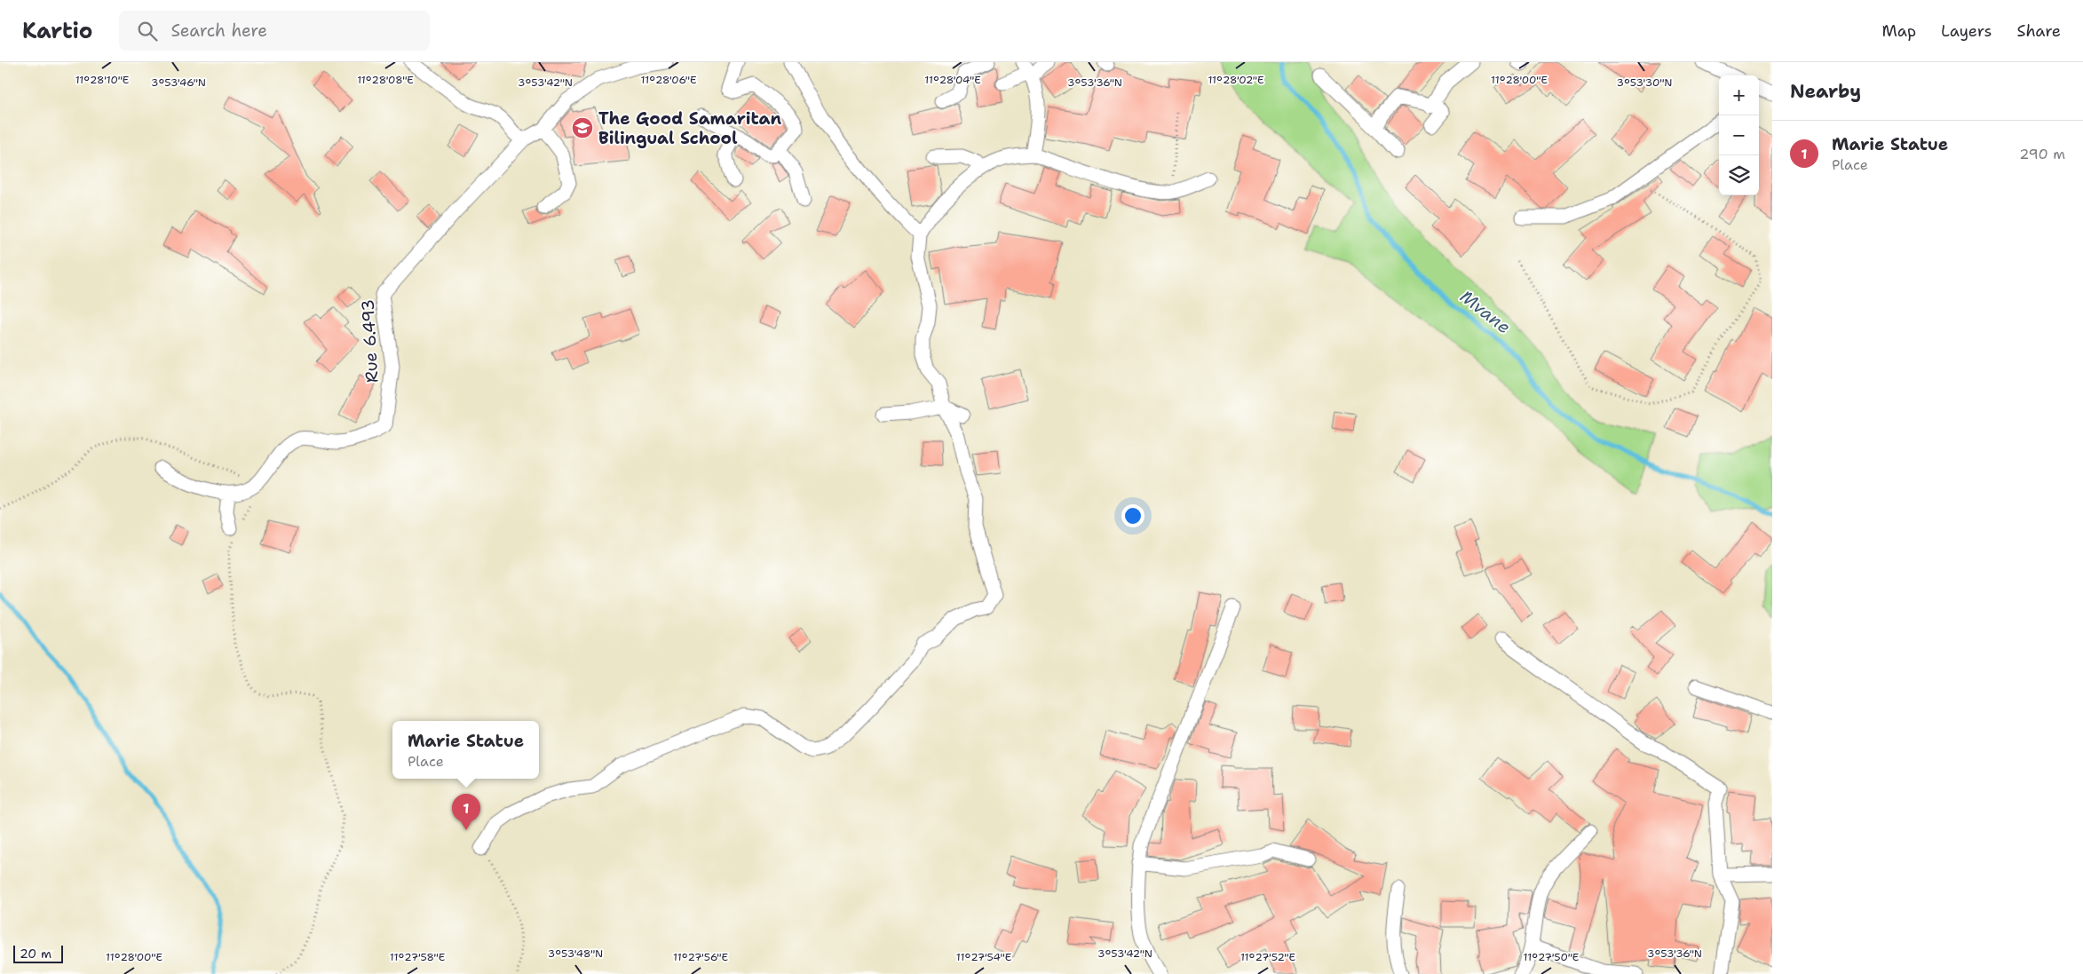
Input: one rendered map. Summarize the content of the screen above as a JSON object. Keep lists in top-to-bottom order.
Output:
{
  "streets": {
    "street": ["Rue 6.493"]
  },
  "water": ["Mvane"],
  "places": {
    "school or university": ["The Good Samaritan Bilingual School"]
  },
  "scale_bar": "20 m",
  "page": {
    "header": "Kartio",
    "search": "Search here",
    "nav": ["Map", "Layers", "Share"],
    "heading": "Nearby",
    "map_buttons": ["+", "−"],
    "list": [
      {
        "mark": "1",
        "name": "Marie Statue",
        "note": "Place",
        "value": "290 m"
      }
    ],
    "popup": ["Marie Statue", "Place"],
    "pins": "1",
    "scale": "20 m"
  },
  "coordinates": [
    "11°28'10\"E",
    "11°28'08\"E",
    "11°28'06\"E",
    "11°28'04\"E",
    "11°28'02\"E",
    "11°28'00\"E",
    "3°53'46\"N",
    "3°53'42\"N",
    "3°53'36\"N",
    "3°53'30\"N",
    "3°53'48\"N",
    "11°27'58\"E",
    "11°27'56\"E",
    "11°27'54\"E",
    "11°27'52\"E",
    "11°27'50\"E"
  ]
}
